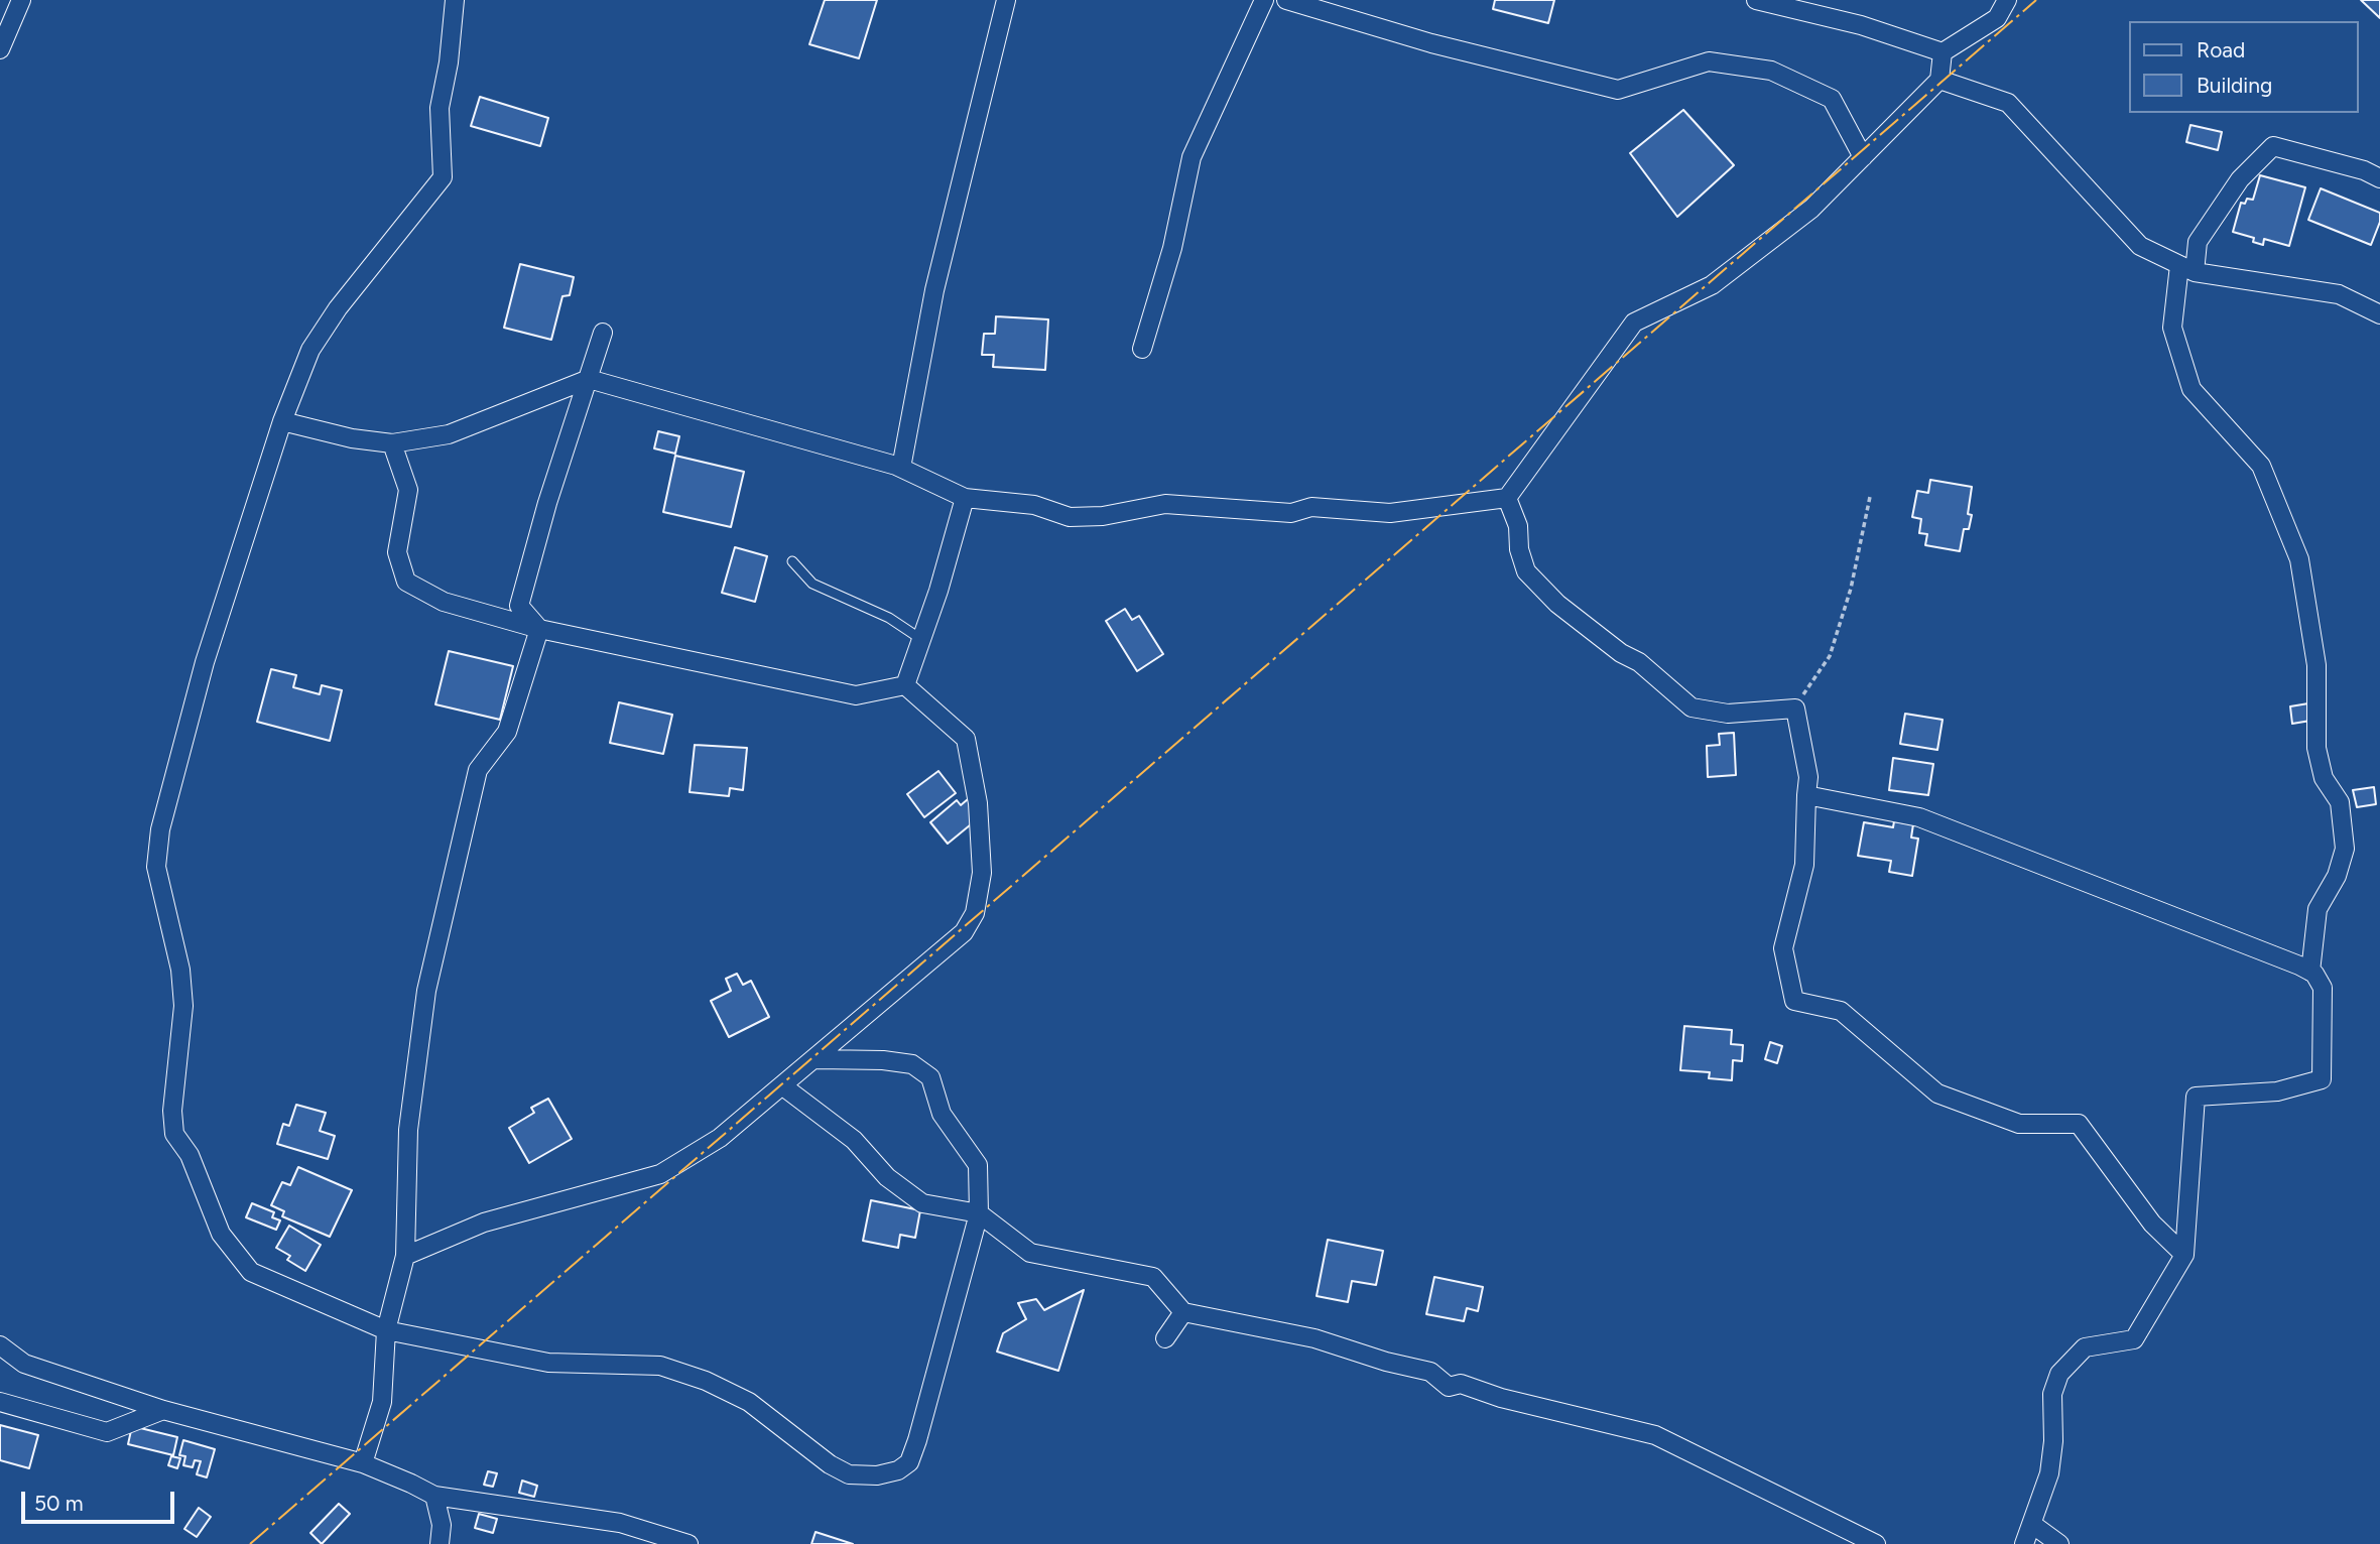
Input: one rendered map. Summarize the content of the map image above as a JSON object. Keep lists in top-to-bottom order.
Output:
{
  "legend": ["Road", "Building"],
  "scale_bar": "50 m"
}
